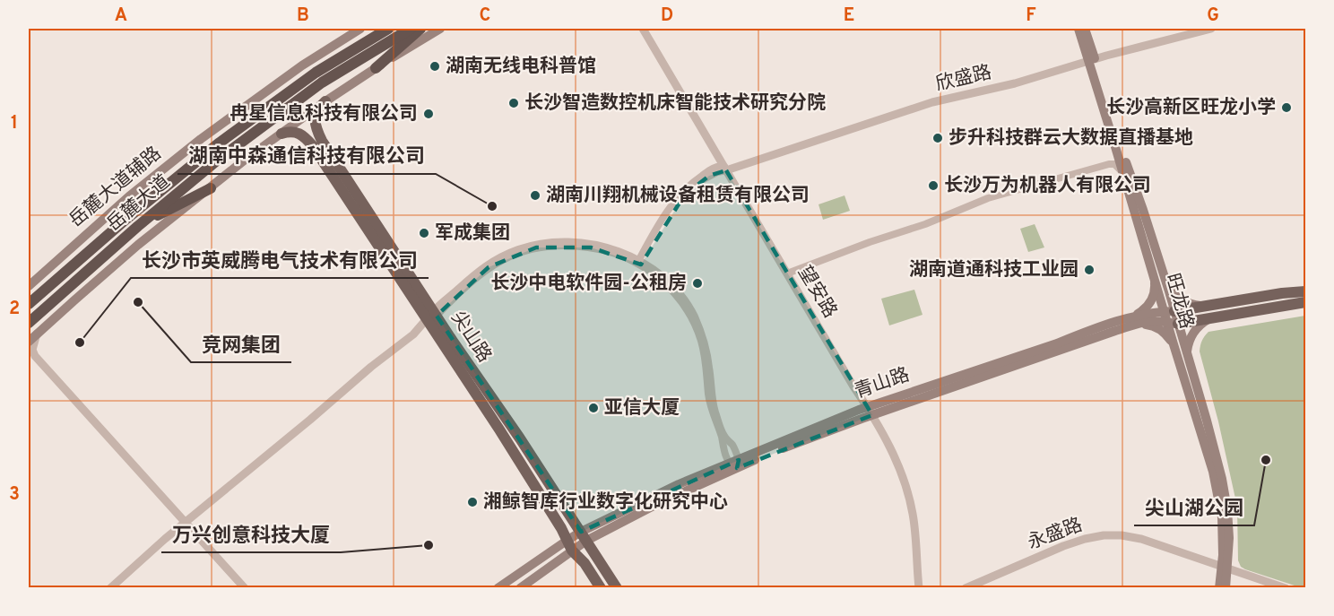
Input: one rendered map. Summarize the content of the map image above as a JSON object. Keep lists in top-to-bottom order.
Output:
{
  "streets": {
    "highway": ["岳麓大道"],
    "main road": [
      "岳麓大道辅路",
      "旺龙路",
      "尖山路",
      "青山路"
    ],
    "street": ["欣盛路", "望安路", "永盛路"]
  },
  "crossings": [
    ["欣盛路", "望安路"],
    ["欣盛路", "旺龙路"],
    ["望安路", "青山路"],
    ["旺龙路", "青山路"],
    ["旺龙路", "永盛路"],
    ["尖山路", "青山路"]
  ],
  "places": [
    "湖南无线电科普馆",
    "长沙智造数控机床智能技术研究分院",
    "长沙高新区旺龙小学",
    "冉星信息科技有限公司",
    "步升科技·群云大数据直播基地",
    "长沙万为机器人有限公司",
    "湖南川翔机械设备租赁有限公司",
    "湖南中森通信科技有限公司",
    "军成集团",
    "湖南道通科技工业园",
    "长沙中电软件园-公租房",
    "竞网集团",
    "长沙市英威腾电气技术有限公司",
    "亚信大厦",
    "尖山湖公园",
    "湘鲸智库行业数字化研究中心",
    "万兴创意科技大厦"
  ],
  "grid": {
    "columns": [
      "A",
      "B",
      "C",
      "D",
      "E",
      "F",
      "G"
    ],
    "rows": ["1", "2", "3"]
  }
}
